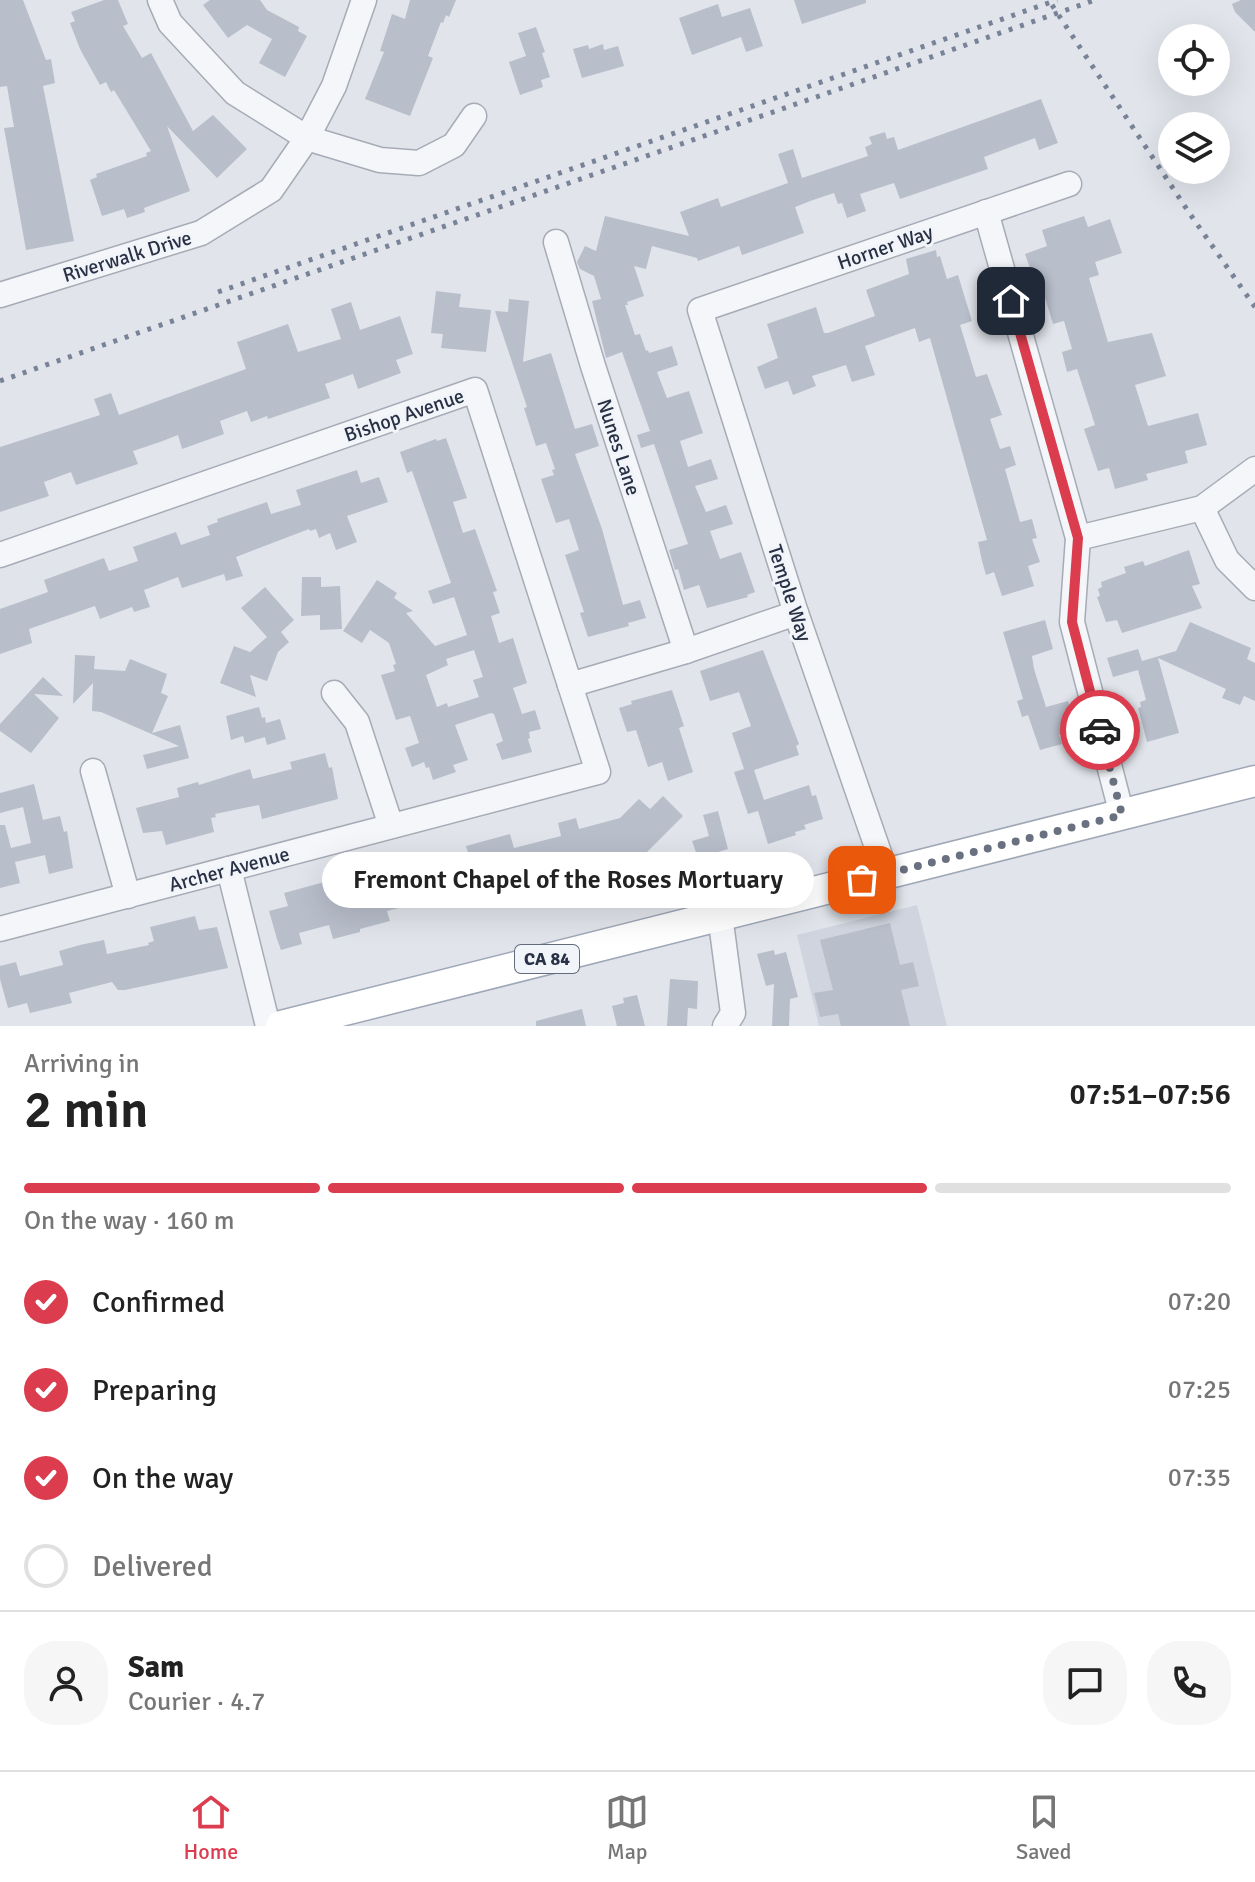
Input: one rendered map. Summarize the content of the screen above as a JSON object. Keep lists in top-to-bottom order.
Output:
{
  "streets": {
    "main road": ["CA 84"],
    "street": [
      "Horner Way",
      "Riverwalk Drive",
      "Bishop Avenue",
      "Nunes Lane",
      "Temple Way",
      "Archer Avenue"
    ]
  },
  "crossings": [
    ["Horner Way", "Temple Way"],
    ["Bishop Avenue", "Archer Avenue"],
    ["Temple Way", "CA 84"]
  ],
  "places": ["Fremont Chapel of the Roses Mortuary"],
  "page": {
    "bubble": "Fremont Chapel of the Roses Mortuary",
    "heading": ["2 min", "Arriving in", "07:51–07:56"],
    "panel": ["Sam", "Courier · 4.7"],
    "bar": "On the way · 160 m",
    "list": [
      ["Confirmed", "07:20"],
      ["Preparing", "07:25"],
      ["On the way", "07:35"],
      "Delivered"
    ],
    "tabs": ["Home", "Map", "Saved"]
  }
}
